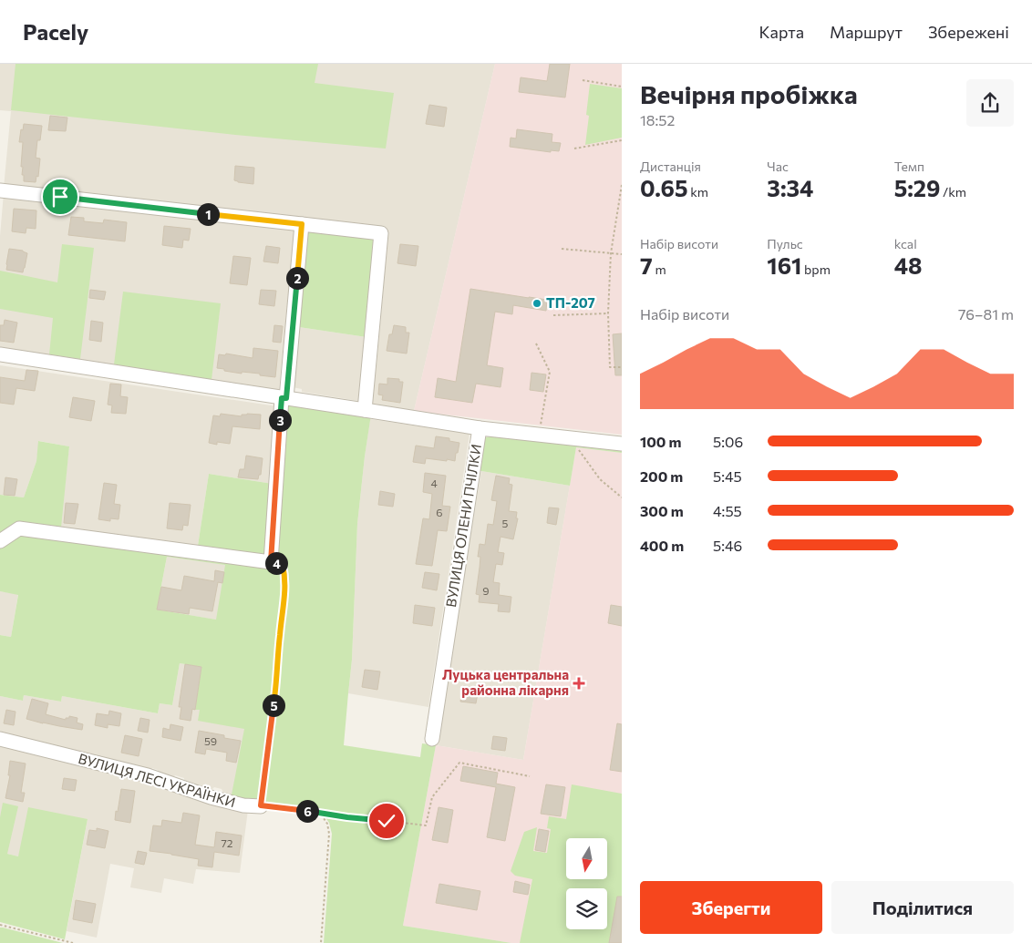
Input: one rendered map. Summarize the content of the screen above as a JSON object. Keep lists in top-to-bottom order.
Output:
{
  "streets": {
    "street": ["ВУЛИЦЯ ОЛЕНИ ПЧІЛКИ", "ВУЛИЦЯ ЛЕСІ УКРАЇНКИ"]
  },
  "places": {
    "other": ["ТП-207"],
    "health": ["Луцька центральна районна лікарня"]
  },
  "house_numbers": [
    "4",
    "6",
    "5",
    "9",
    "59",
    "72"
  ],
  "north": "bottom",
  "page": {
    "header": "Pacely",
    "nav": ["Карта", "Маршрут", "Збережені"],
    "heading": ["Вечірня пробіжка", "18:52"],
    "stats": [
      ["Дистанція", "0.65 km"],
      ["Час", "3:34"],
      ["Темп", "5:29 /km"],
      ["Набір висоти", "7 m"],
      ["Пульс", "161 bpm"],
      ["kcal", "48"]
    ],
    "pins": [
      "1",
      "2",
      "3",
      "4",
      "5",
      "6"
    ],
    "chart": ["Набір висоти", "76–81 m"],
    "list": [
      {
        "name": "100 m",
        "note": "5:06"
      },
      {
        "name": "200 m",
        "note": "5:45"
      },
      {
        "name": "300 m",
        "note": "4:55"
      },
      {
        "name": "400 m",
        "note": "5:46"
      }
    ],
    "buttons": ["Зберегти", "Поділитися"]
  }
}
